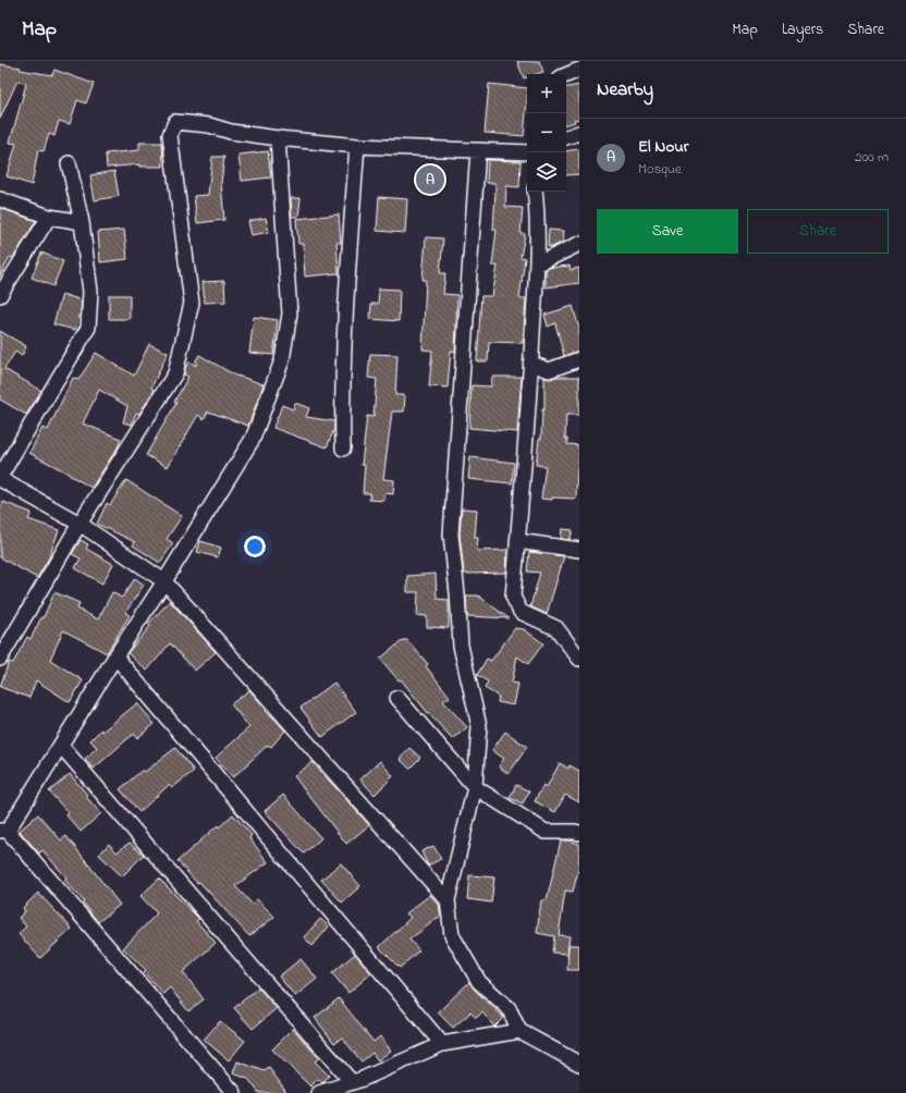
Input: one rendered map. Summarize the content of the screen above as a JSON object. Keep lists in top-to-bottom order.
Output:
{
  "page": {
    "header": "Map",
    "nav": ["Map", "Layers", "Share"],
    "heading": "Nearby",
    "map_buttons": ["+", "−"],
    "list": [
      {
        "mark": "A",
        "name": "El Nour",
        "note": "Mosque",
        "value": "200 m"
      }
    ],
    "pins": "A",
    "buttons": ["Save", "Share"]
  }
}
